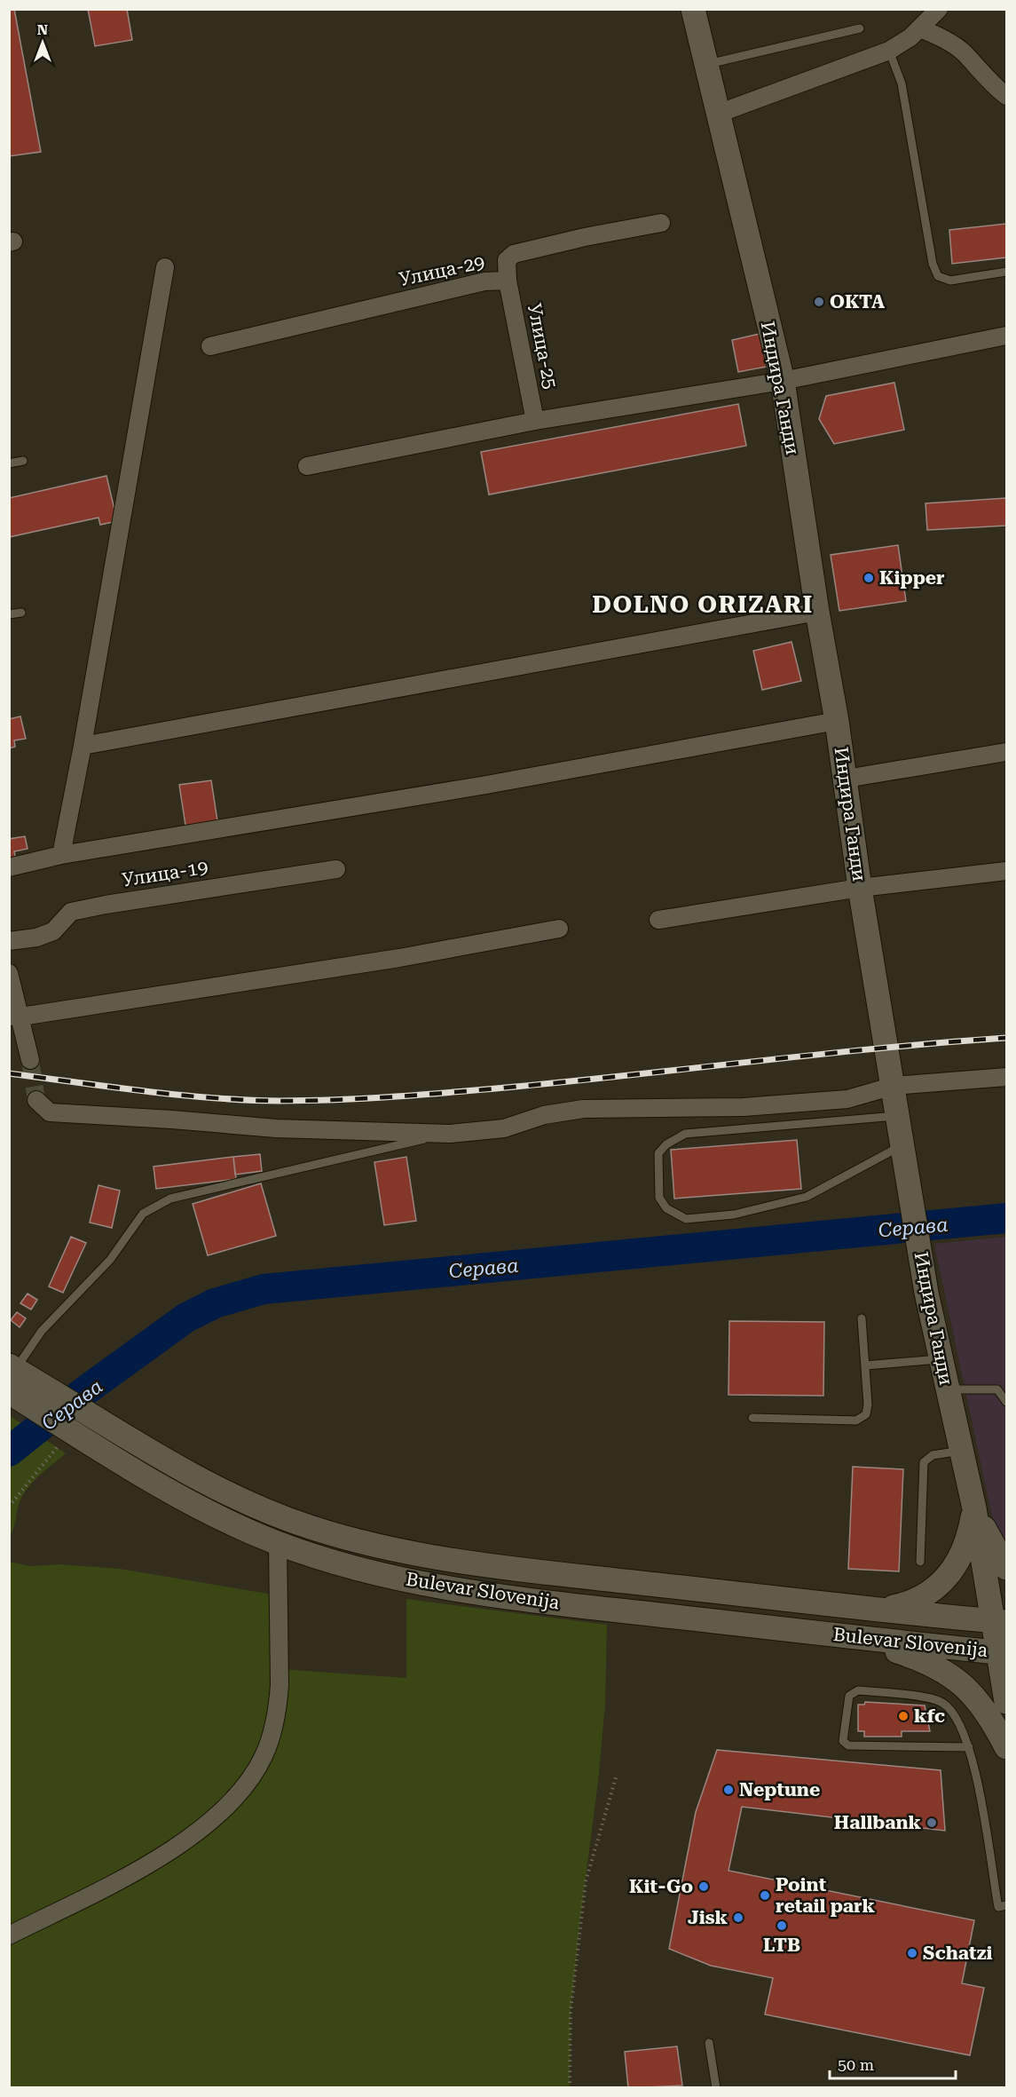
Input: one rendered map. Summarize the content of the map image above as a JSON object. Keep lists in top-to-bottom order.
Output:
{
  "streets": {
    "street": [
      "Улица-29",
      "Улица-25",
      "Индира Ганди",
      "Улица-19",
      "Bulevar Slovenija"
    ]
  },
  "crossings": [
    ["Улица-29", "Улица-25"],
    ["Индира Ганди", "Bulevar Slovenija"]
  ],
  "districts": ["DOLNO ORIZARI"],
  "water": ["Серава"],
  "places": [
    "OKTA",
    "Kipper",
    "kfc",
    "Neptune",
    "Hallbank",
    "Kit-Go",
    "Point retail park",
    "Jisk",
    "LTB",
    "Schatzi"
  ],
  "scale_bar": "50 m",
  "north": "top"
}
